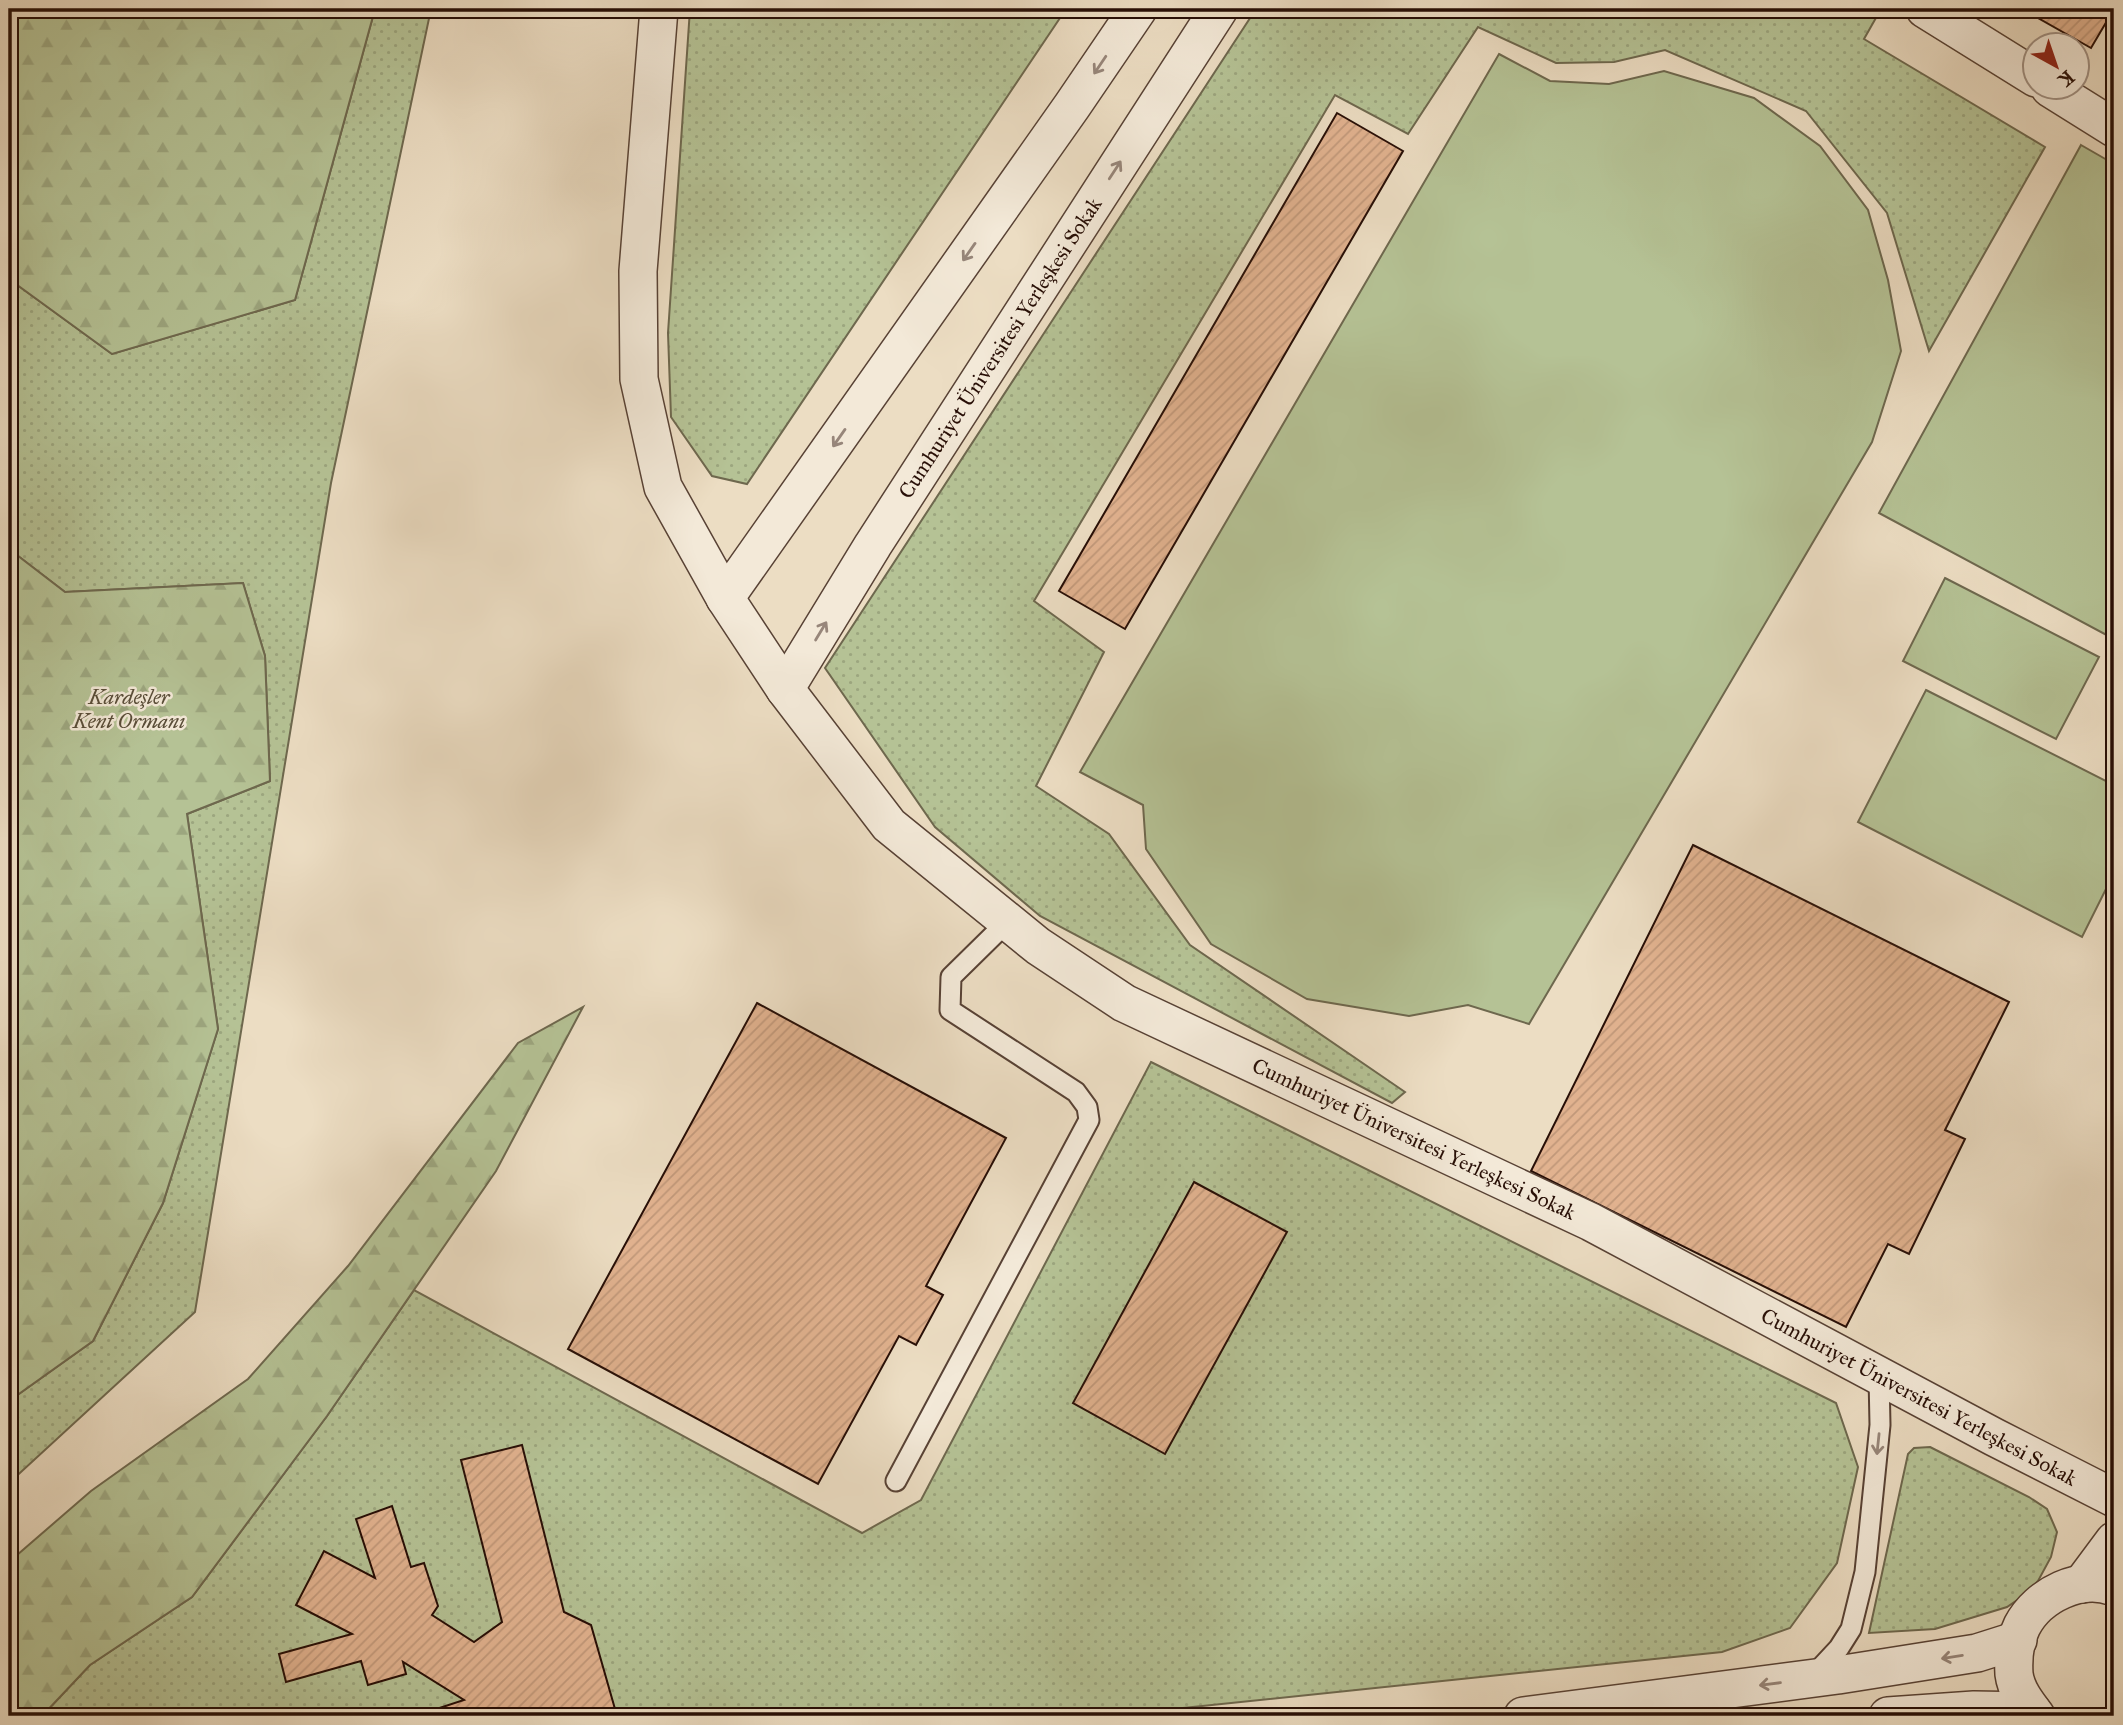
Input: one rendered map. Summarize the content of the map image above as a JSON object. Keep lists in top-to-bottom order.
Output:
{
  "streets": {
    "street": ["Cumhuriyet Üniversitesi Yerleşkesi Sokak"]
  },
  "parks": ["Kardeşler Kent Ormanı"],
  "north": "bottom right"
}
